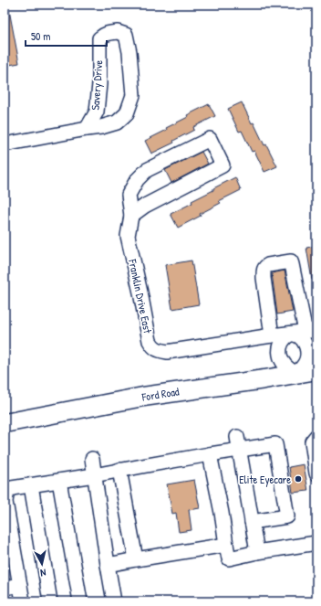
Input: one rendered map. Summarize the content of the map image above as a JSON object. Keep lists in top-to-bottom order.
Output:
{
  "streets": {
    "main road": ["Ford Road"],
    "street": ["Savery Drive", "Franklin Drive East"]
  },
  "crossings": [
    ["Franklin Drive East", "Ford Road"]
  ],
  "places": ["Elite Eyecare"],
  "scale_bar": "50 m",
  "north": "bottom"
}
